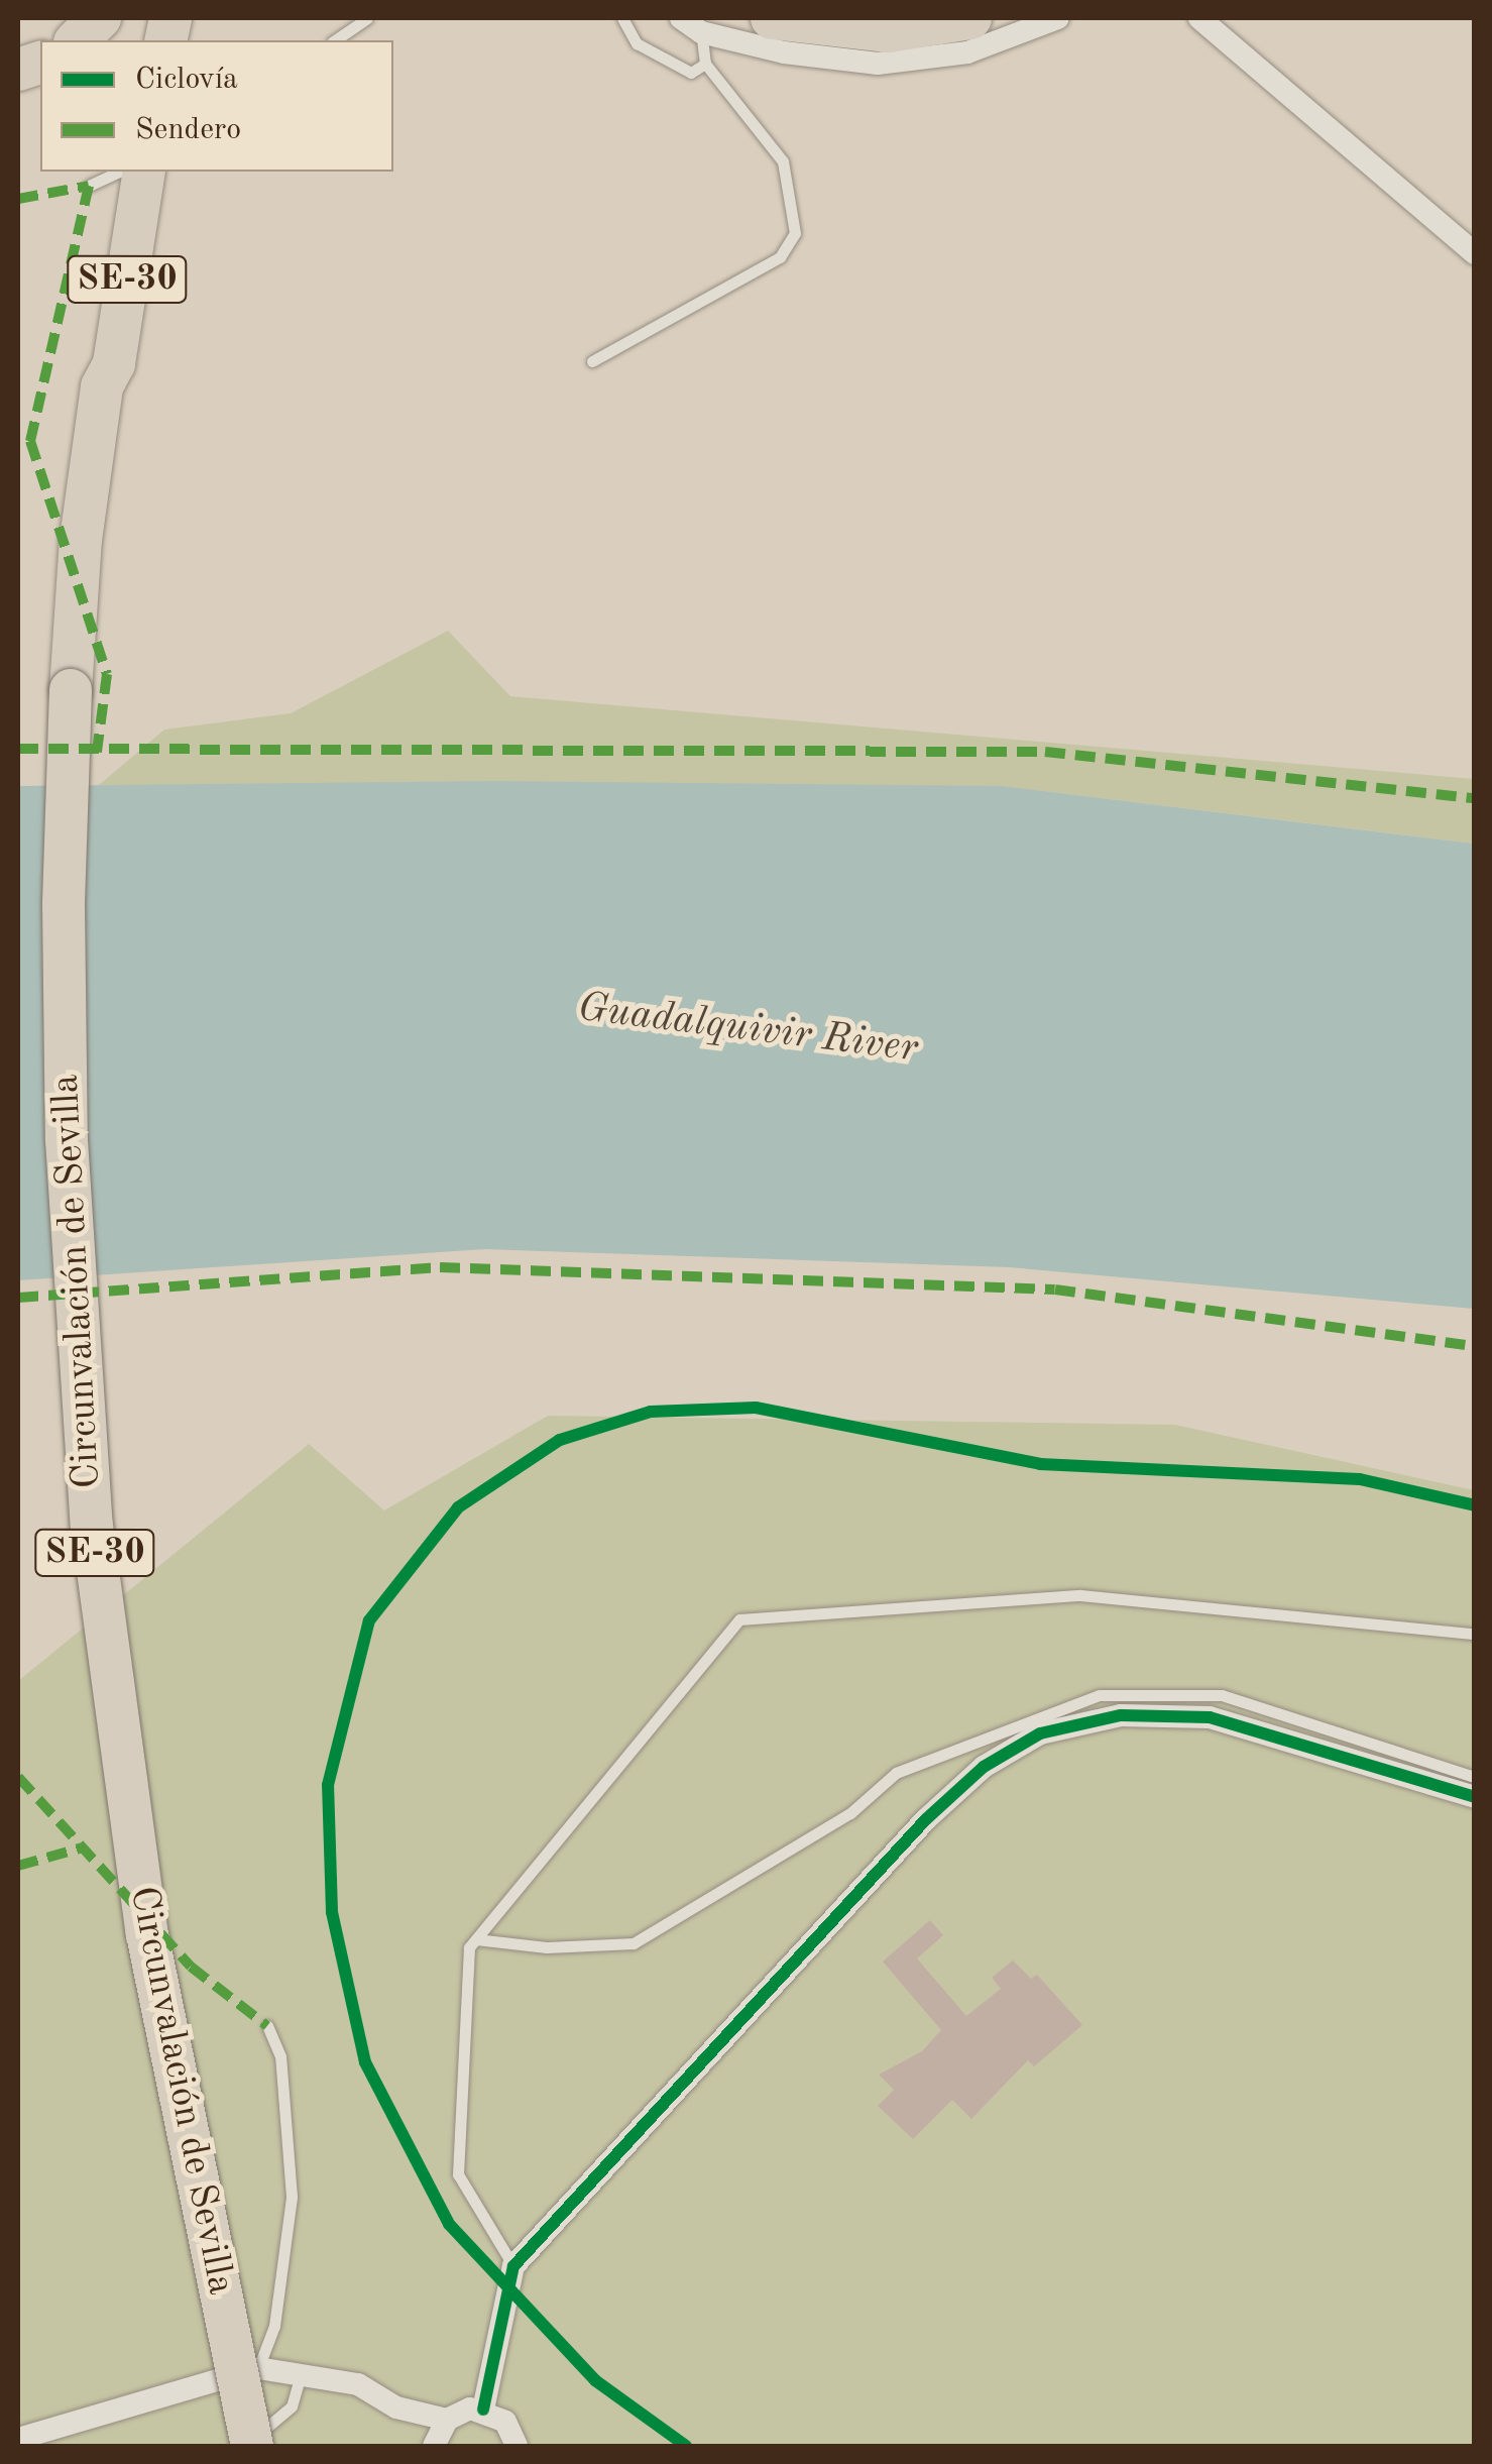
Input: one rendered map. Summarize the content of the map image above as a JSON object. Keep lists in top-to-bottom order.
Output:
{
  "streets": {
    "highway": ["SE-30", "Circunvalación de Sevilla"]
  },
  "water": ["Guadalquivir River"],
  "legend": ["Ciclovía", "Sendero"]
}
